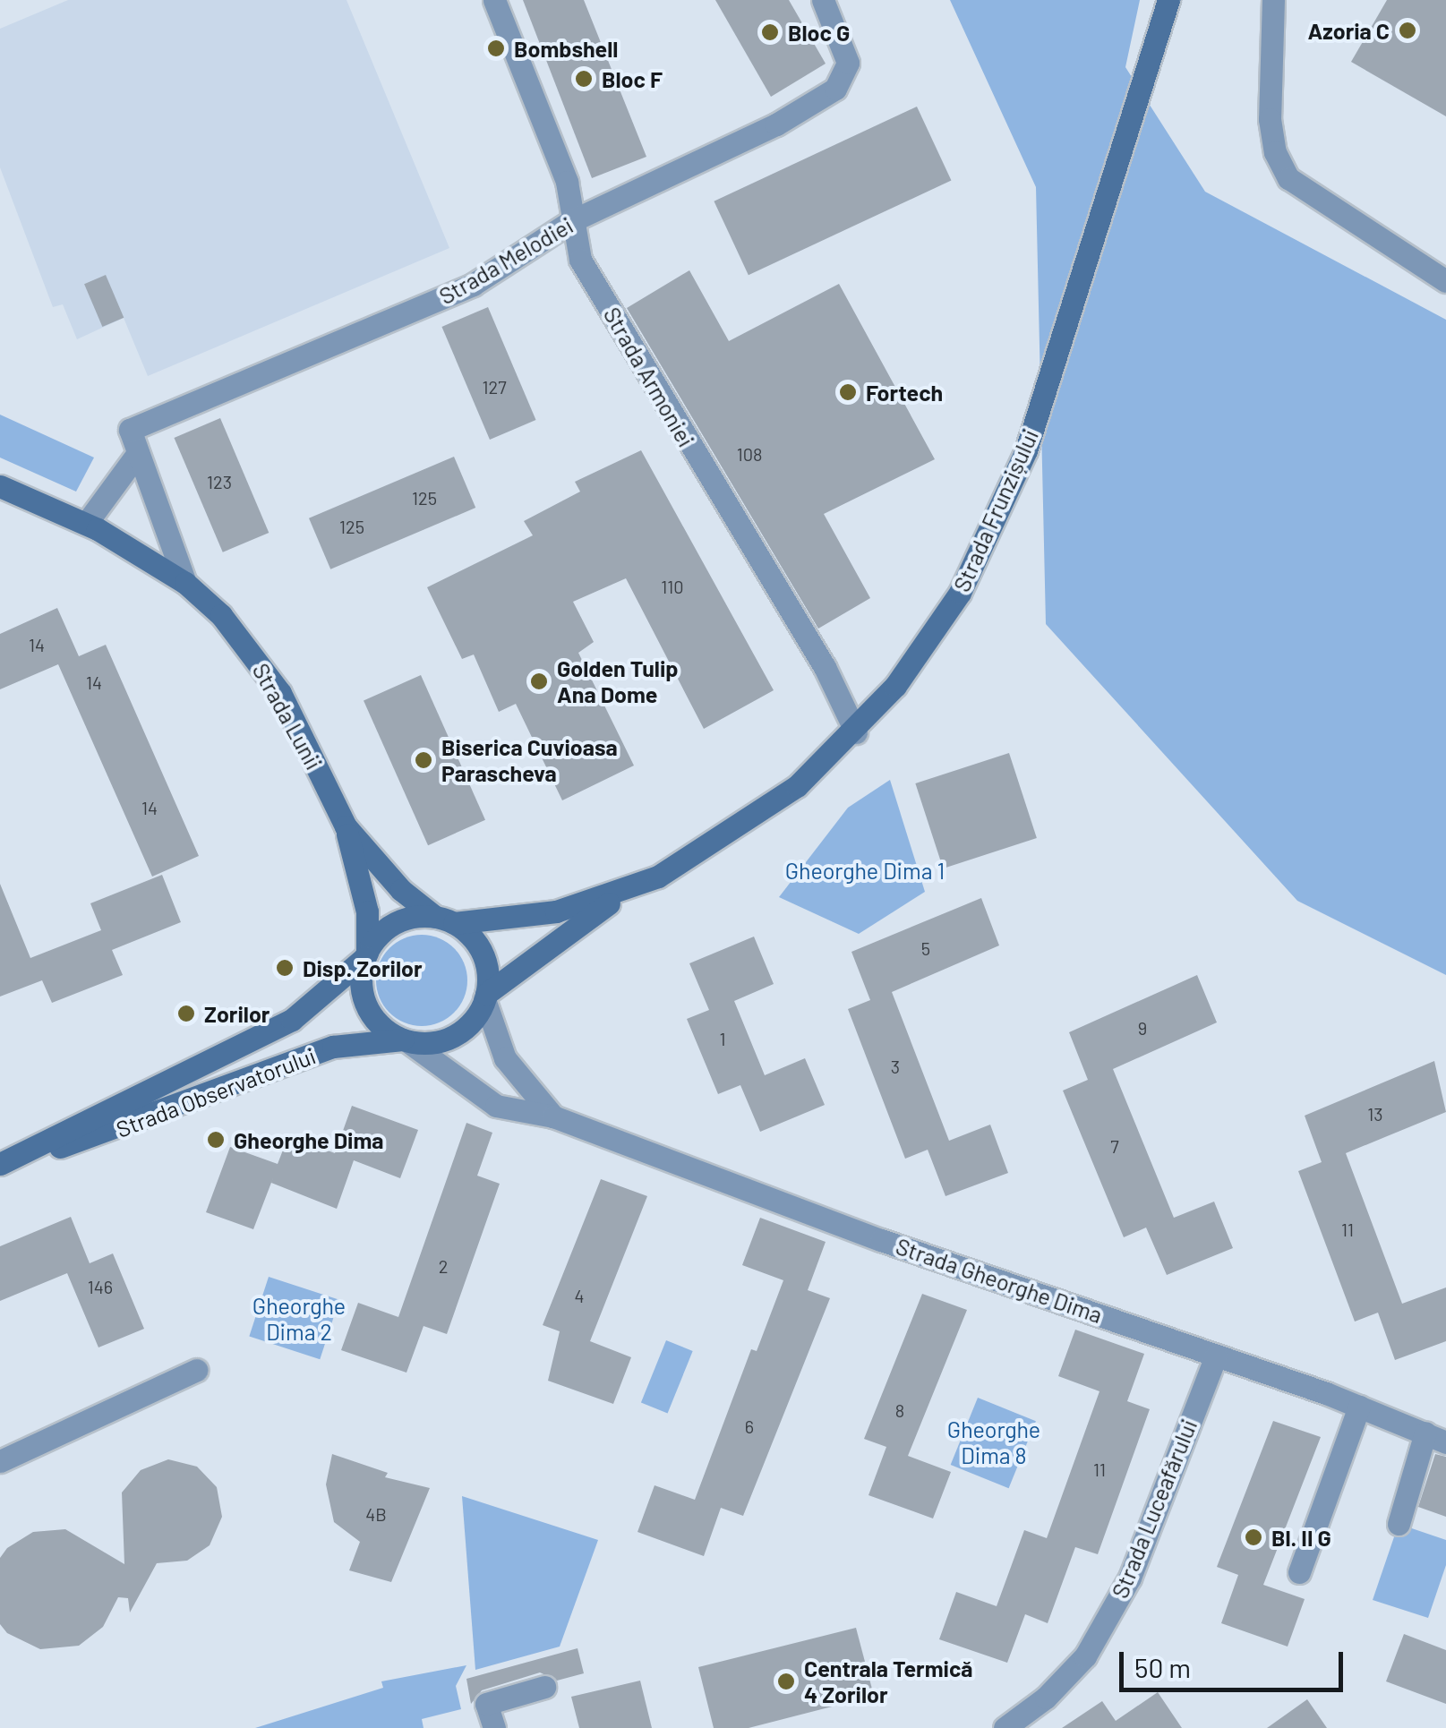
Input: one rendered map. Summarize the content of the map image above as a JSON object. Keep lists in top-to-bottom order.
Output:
{
  "streets": {
    "main road": ["Strada Frunzișului", "Strada Lunii", "Strada Observatorului"],
    "street": [
      "Strada Melodiei",
      "Strada Armoniei",
      "Strada Gheorghe Dima",
      "Strada Luceafărului"
    ]
  },
  "crossings": [
    ["Strada Melodiei", "Strada Armoniei"],
    ["Strada Armoniei", "Strada Frunzișului"],
    ["Strada Frunzișului", "Strada Lunii"],
    ["Strada Frunzișului", "Strada Observatorului"],
    ["Strada Frunzișului", "Strada Gheorghe Dima"],
    ["Strada Lunii", "Strada Observatorului"],
    ["Strada Lunii", "Strada Gheorghe Dima"],
    ["Strada Observatorului", "Strada Gheorghe Dima"],
    ["Strada Gheorghe Dima", "Strada Luceafărului"]
  ],
  "parks": ["Gheorghe Dima 1", "Gheorghe Dima 2", "Gheorghe Dima 8"],
  "places": [
    "Azoria C",
    "Bloc G",
    "Bombshell",
    "Bloc F",
    "Fortech",
    "Golden Tulip Ana Dome",
    "Biserica Cuvioasa Parascheva",
    "Disp. Zorilor",
    "Zorilor",
    "Gheorghe Dima",
    "Bl. II G",
    "Centrala Termică 4 Zorilor"
  ],
  "house_numbers": [
    "127",
    "108",
    "123",
    "125",
    "125",
    "110",
    "14",
    "14",
    "14",
    "5",
    "9",
    "1",
    "3",
    "13",
    "7",
    "11",
    "2",
    "146",
    "4",
    "8",
    "6",
    "11",
    "4B"
  ],
  "scale_bar": "50 m"
}
